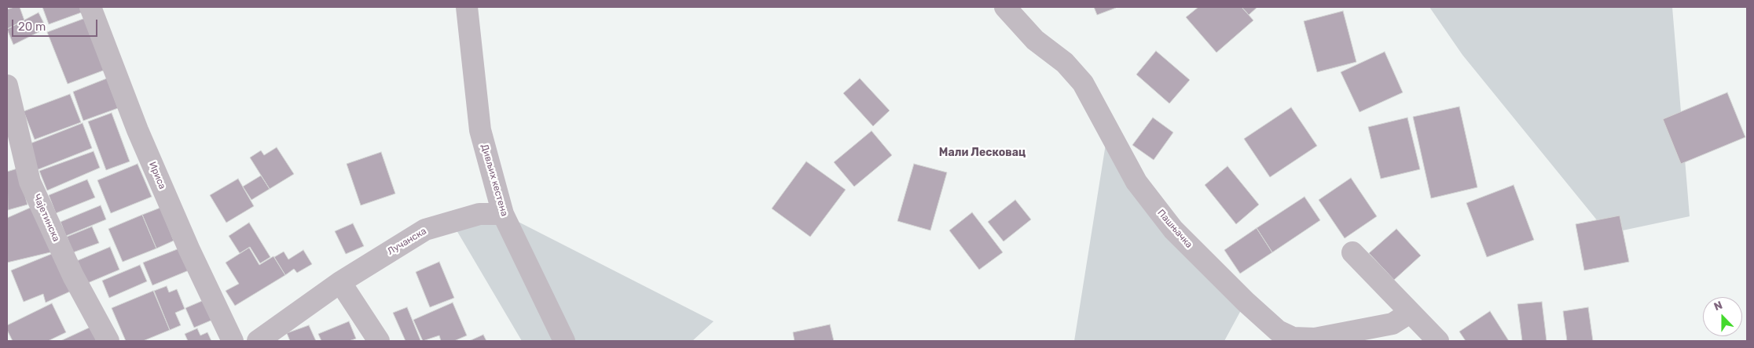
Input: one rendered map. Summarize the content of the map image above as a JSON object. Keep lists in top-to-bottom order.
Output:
{
  "streets": {
    "street": [
      "Ириса",
      "Дивљих кестена",
      "Чајетинска",
      "Пашњачка",
      "Лучанска"
    ]
  },
  "crossings": [
    ["Дивљих кестена", "Лучанска"]
  ],
  "districts": ["Мали Лесковац"],
  "scale_bar": "20 m",
  "north": "top"
}
